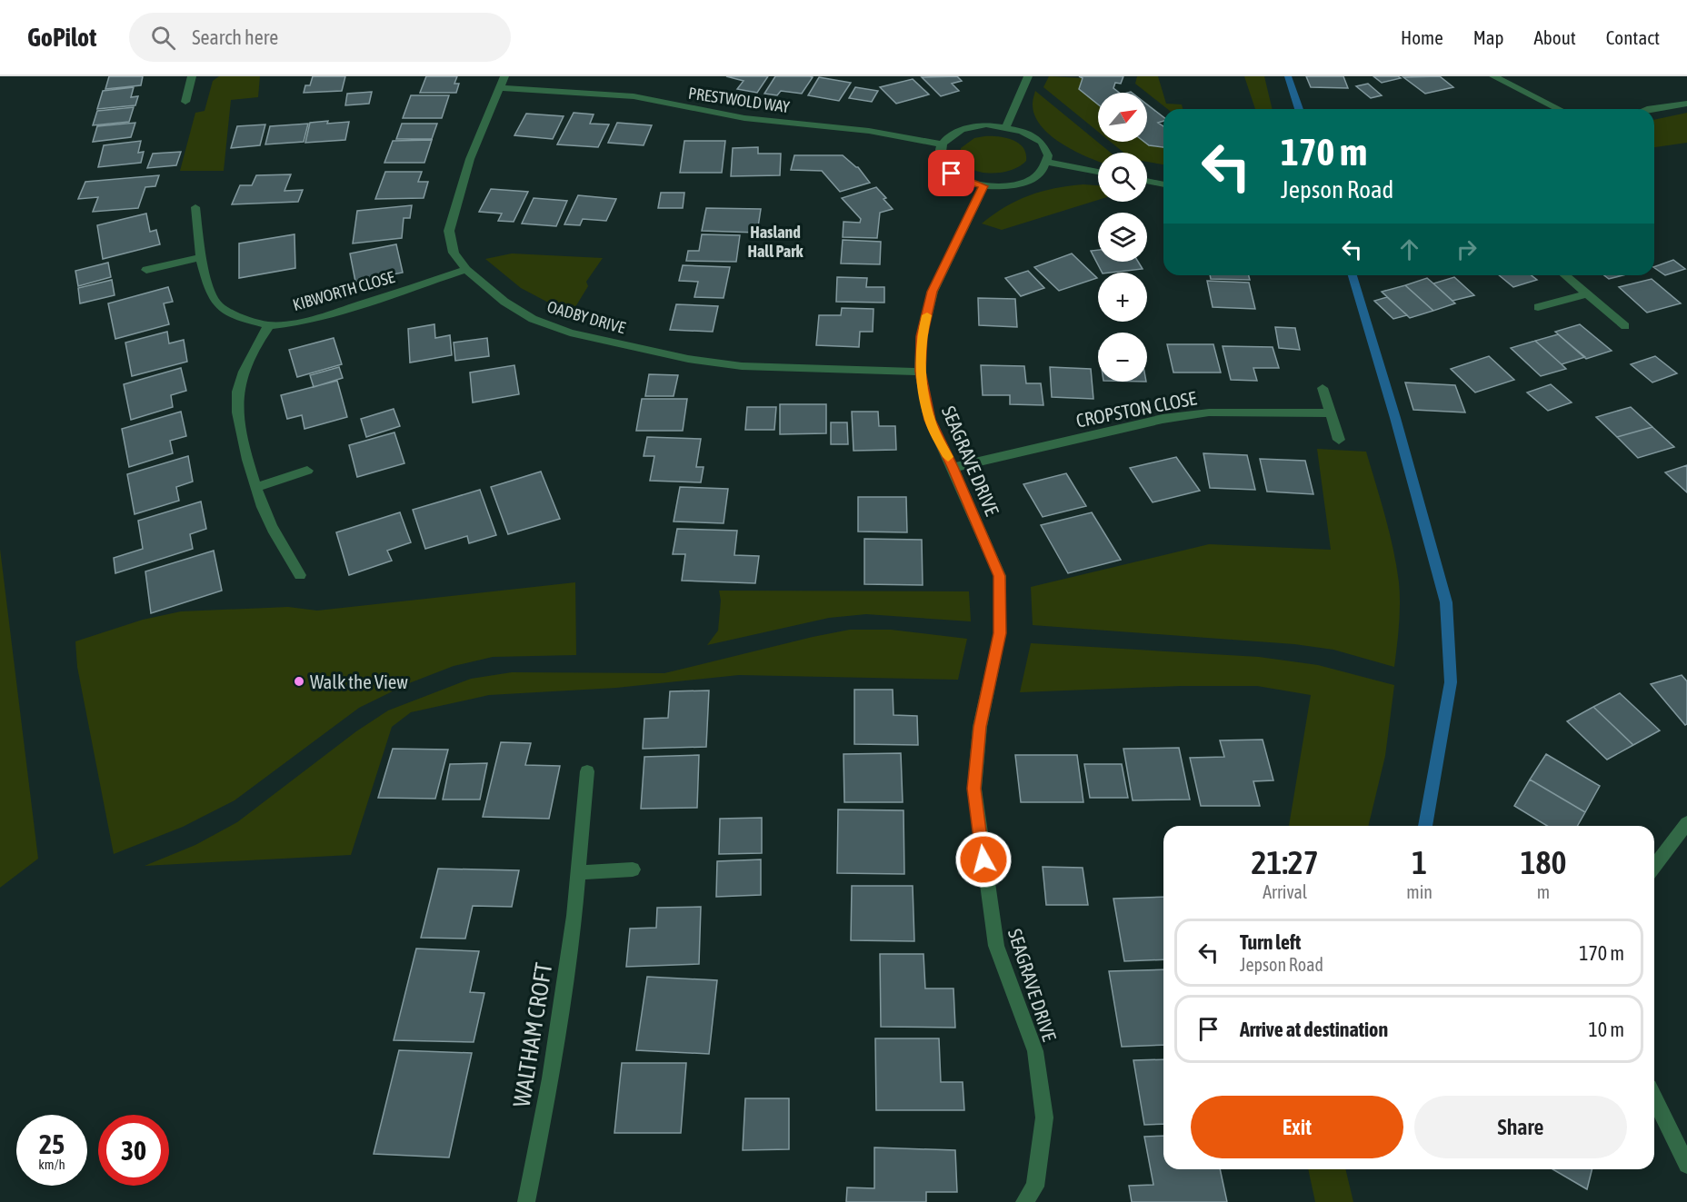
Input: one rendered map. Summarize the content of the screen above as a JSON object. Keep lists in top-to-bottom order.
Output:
{
  "streets": {
    "street": [
      "PRESTWOLD WAY",
      "KIBWORTH CLOSE",
      "OADBY DRIVE",
      "CROPSTON CLOSE",
      "SEAGRAVE DRIVE",
      "WALTHAM CROFT"
    ]
  },
  "crossings": [
    ["PRESTWOLD WAY", "OADBY DRIVE"],
    ["PRESTWOLD WAY", "SEAGRAVE DRIVE"],
    ["KIBWORTH CLOSE", "OADBY DRIVE"],
    ["OADBY DRIVE", "SEAGRAVE DRIVE"],
    ["CROPSTON CLOSE", "SEAGRAVE DRIVE"]
  ],
  "districts": ["Hasland Hall Park"],
  "places": ["Walk the View"],
  "north": "top right",
  "page": {
    "header": "GoPilot",
    "search": "Search here",
    "nav": [
      "Home",
      "Map",
      "About",
      "Contact"
    ],
    "map_buttons": ["+", "−"],
    "turn": ["170 m", "Jepson Road"],
    "eta": [
      "21:27",
      "Arrival",
      "1",
      "min",
      "180",
      "m"
    ],
    "list": [
      {
        "name": "Turn left",
        "note": "Jepson Road",
        "value": "170 m"
      },
      {
        "name": "Arrive at destination",
        "value": "10 m"
      }
    ],
    "buttons": ["Exit", "Share"],
    "speed": "25 km/h",
    "limit": "30"
  }
}
